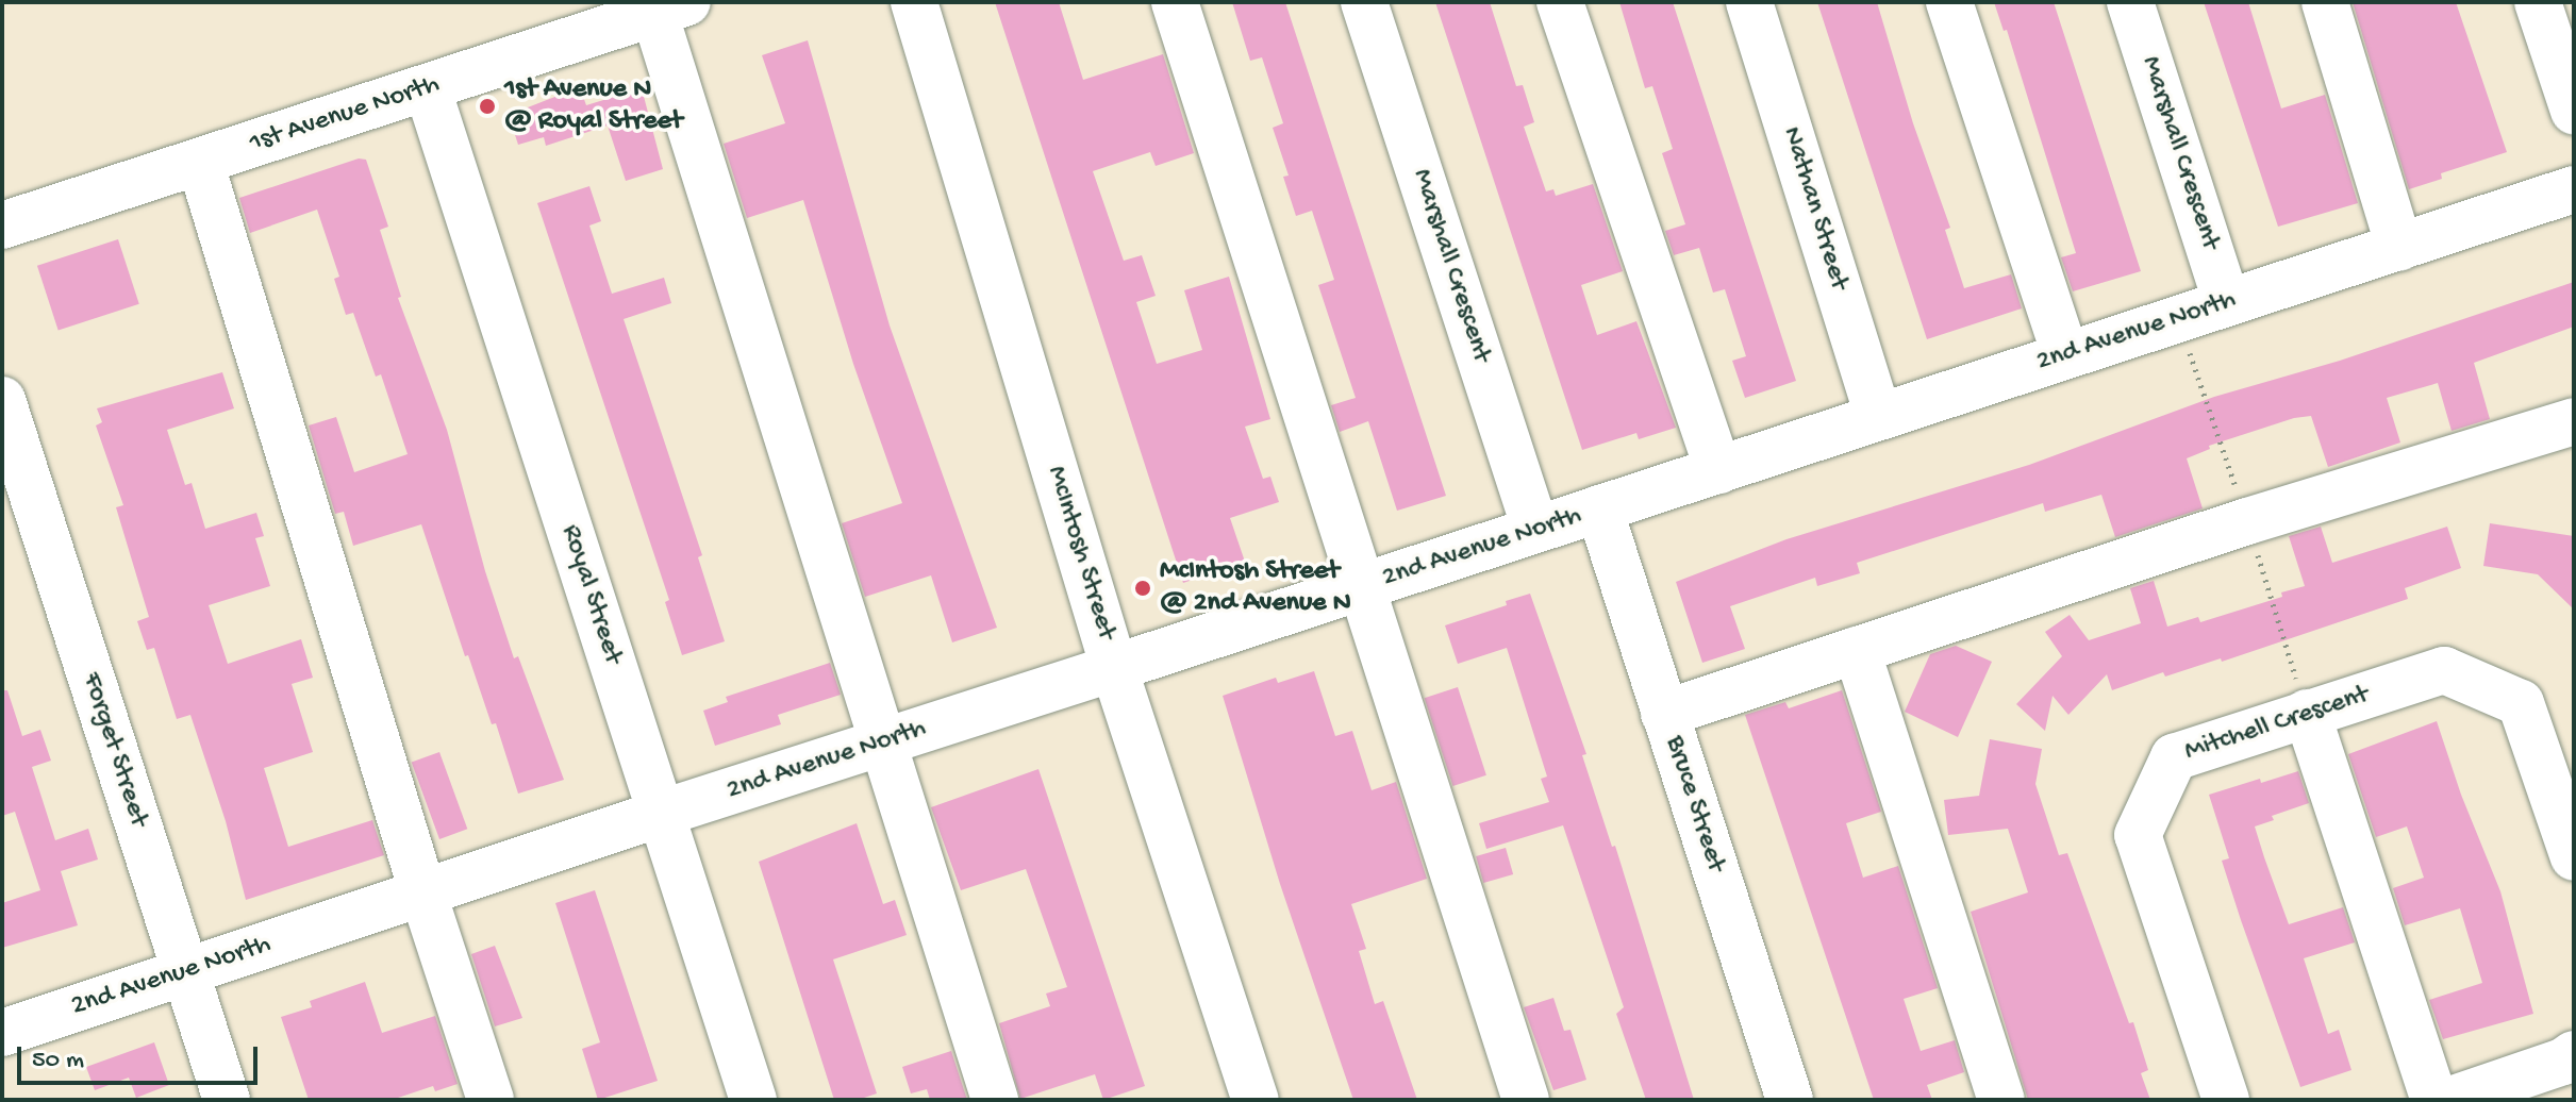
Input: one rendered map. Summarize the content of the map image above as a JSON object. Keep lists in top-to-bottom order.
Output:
{
  "streets": {
    "street": [
      "1st Avenue North",
      "Marshall Crescent",
      "Nathan Street",
      "2nd Avenue North",
      "McIntosh Street",
      "Royal Street",
      "Mitchell Crescent",
      "Forget Street",
      "Bruce Street"
    ]
  },
  "crossings": [
    ["1st Avenue North", "Royal Street"],
    ["Marshall Crescent", "2nd Avenue North"],
    ["Nathan Street", "2nd Avenue North"],
    ["2nd Avenue North", "McIntosh Street"],
    ["2nd Avenue North", "Royal Street"],
    ["2nd Avenue North", "Forget Street"],
    ["2nd Avenue North", "Bruce Street"]
  ],
  "places": ["1st Avenue N @ Royal Street", "McIntosh Street @ 2nd Avenue N"],
  "scale_bar": "50 m"
}
